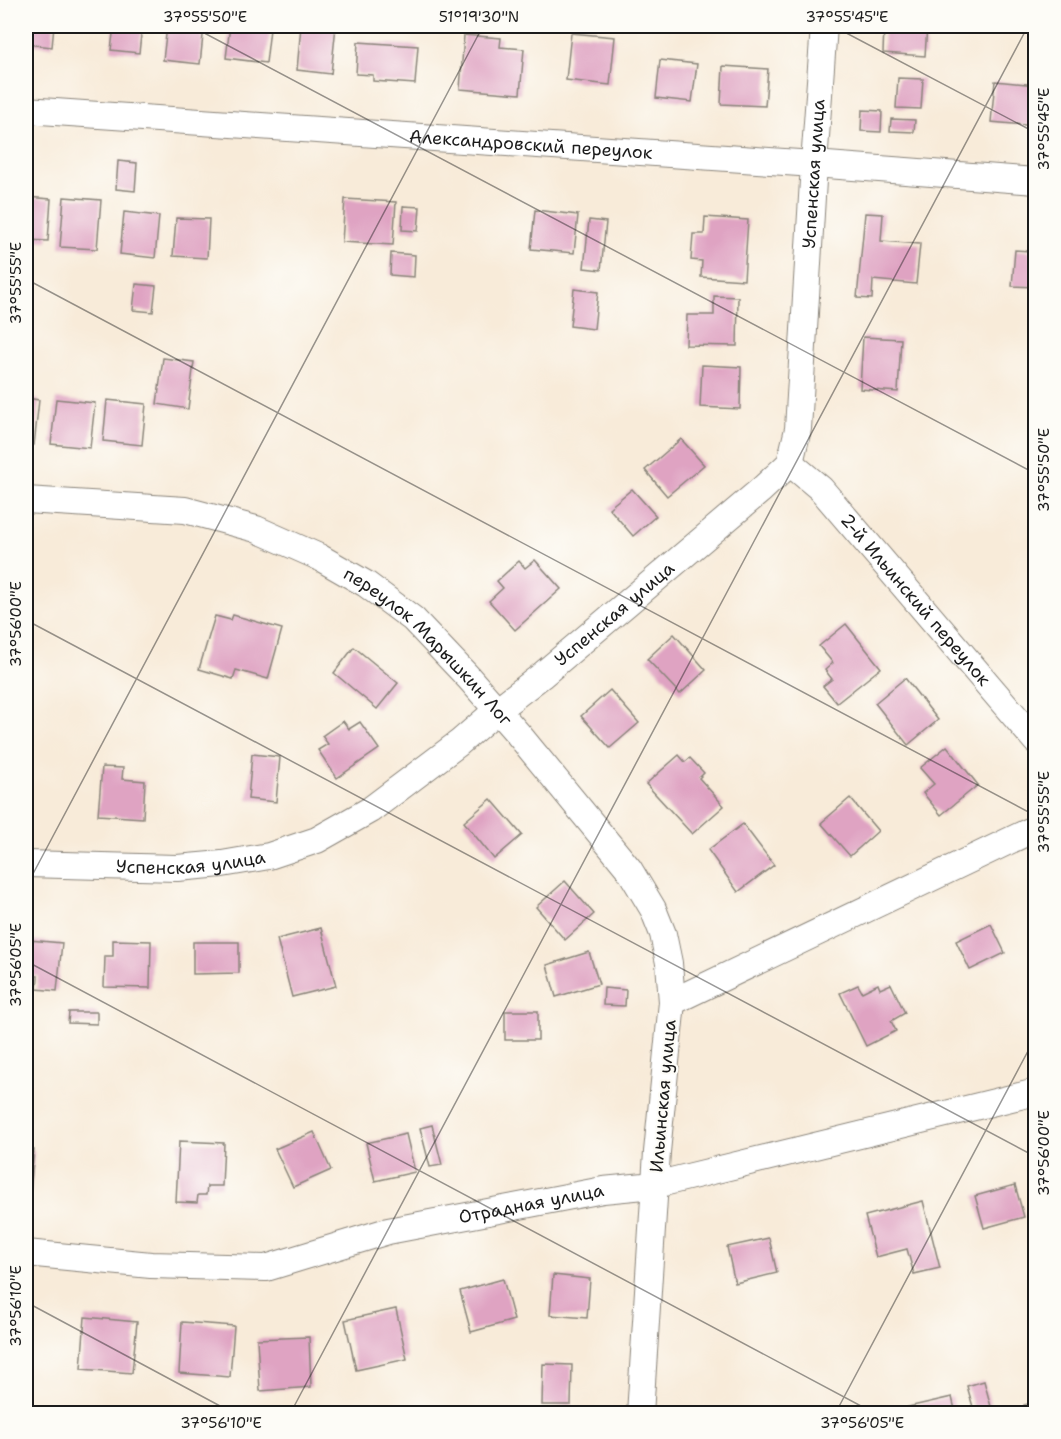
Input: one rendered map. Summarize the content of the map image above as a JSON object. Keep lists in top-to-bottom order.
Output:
{
  "streets": {
    "street": [
      "Александровский переулок",
      "Успенская улица",
      "2-й Ильинский переулок",
      "переулок Марышкин Лог",
      "Ильинская улица",
      "Отрадная улица"
    ]
  },
  "crossings": [
    ["Александровский переулок", "Успенская улица"],
    ["Успенская улица", "2-й Ильинский переулок"],
    ["Успенская улица", "переулок Марышкин Лог"],
    ["переулок Марышкин Лог", "Ильинская улица"],
    ["Ильинская улица", "Отрадная улица"]
  ],
  "coordinates": [
    "37°55'50\"E",
    "51°19'30\"N",
    "37°55'45\"E",
    "37°55'55\"E",
    "37°56'00\"E",
    "37°56'05\"E",
    "37°56'10\"E"
  ]
}
